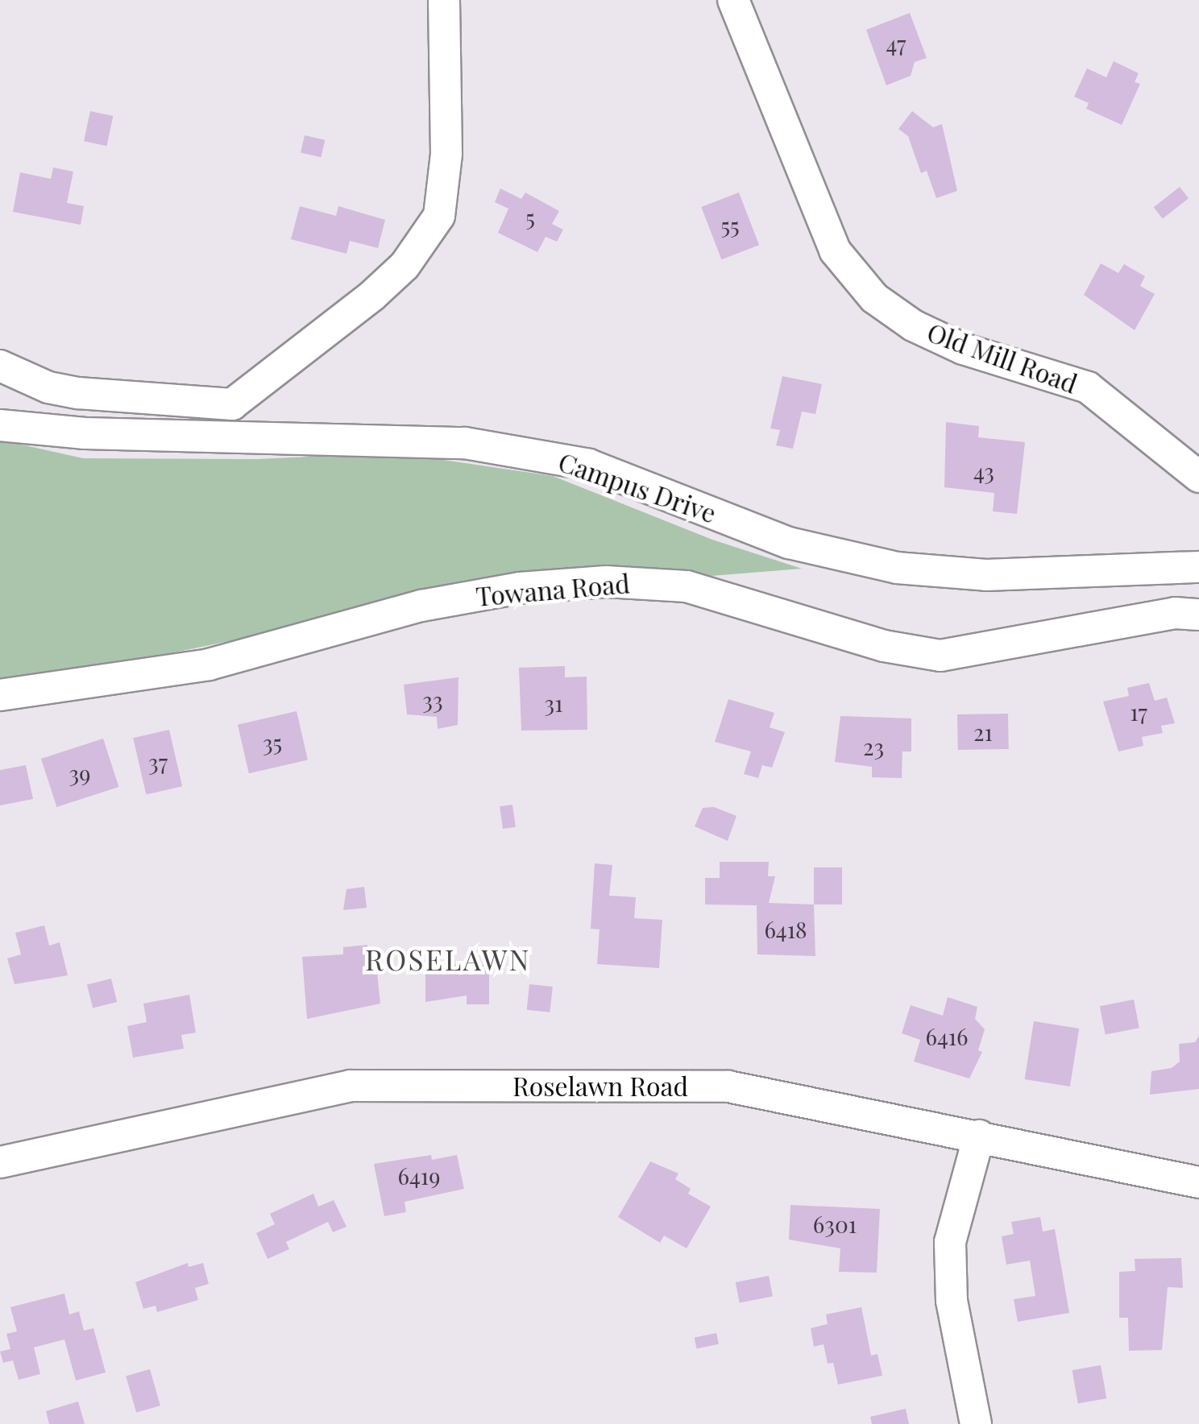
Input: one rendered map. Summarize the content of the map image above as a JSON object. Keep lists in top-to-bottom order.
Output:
{
  "streets": {
    "street": [
      "Old Mill Road",
      "Campus Drive",
      "Towana Road",
      "Roselawn Road"
    ]
  },
  "districts": ["ROSELAWN"],
  "house_numbers": [
    "47",
    "5",
    "55",
    "43",
    "33",
    "31",
    "17",
    "21",
    "35",
    "23",
    "37",
    "39",
    "6418",
    "6416",
    "6419",
    "6301"
  ]
}
